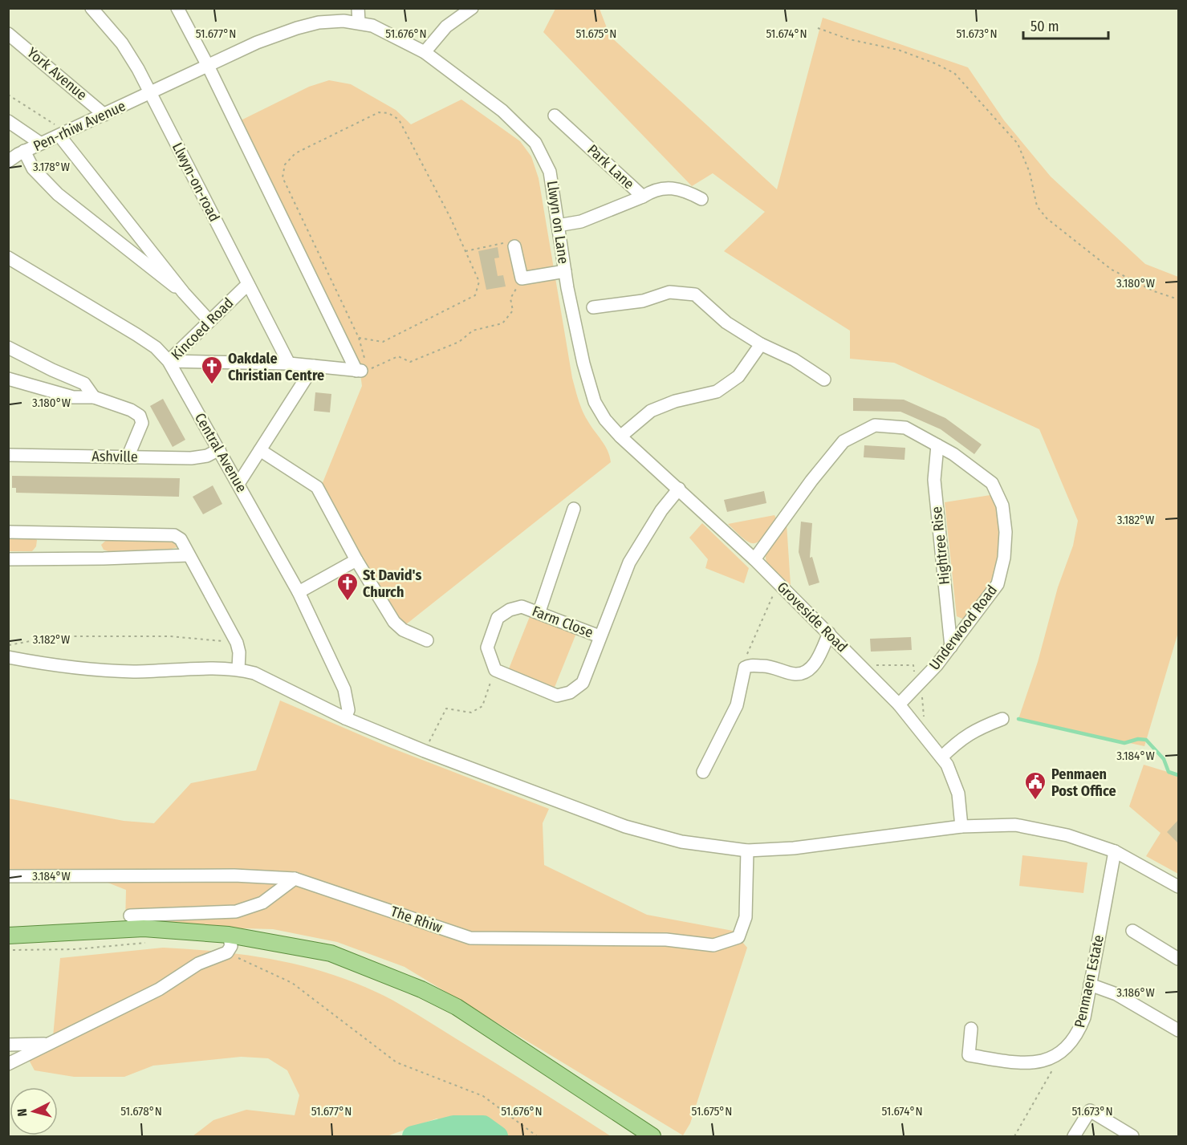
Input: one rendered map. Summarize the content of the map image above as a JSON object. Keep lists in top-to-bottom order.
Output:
{
  "streets": {
    "street": [
      "York Avenue",
      "Pen-rhiw Avenue",
      "Park Lane",
      "Llwyn-on-road",
      "Llwyn on Lane",
      "Kincoed Road",
      "Central Avenue",
      "Ashville",
      "Hightree Rise",
      "Groveside Road",
      "Farm Close",
      "Underwood Road",
      "The Rhiw",
      "Penmaen Estate"
    ]
  },
  "crossings": [
    ["York Avenue", "Pen-rhiw Avenue"],
    ["Pen-rhiw Avenue", "Llwyn-on-road"],
    ["Pen-rhiw Avenue", "Llwyn on Lane"],
    ["Park Lane", "Llwyn on Lane"],
    ["Llwyn-on-road", "Llwyn on Lane"],
    ["Llwyn-on-road", "Kincoed Road"],
    ["Llwyn on Lane", "Groveside Road"],
    ["Kincoed Road", "Central Avenue"],
    ["Central Avenue", "Ashville"],
    ["Hightree Rise", "Underwood Road"],
    ["Groveside Road", "Farm Close"],
    ["Groveside Road", "Underwood Road"]
  ],
  "places": {
    "church": ["Oakdale Christian Centre", "St David's Church"],
    "public building": ["Penmaen Post Office"]
  },
  "scale_bar": "50 m",
  "north": "left",
  "coordinates": [
    "51.677°N",
    "51.676°N",
    "51.675°N",
    "51.674°N",
    "51.673°N",
    "3.178°W",
    "3.180°W",
    "3.182°W",
    "3.184°W",
    "3.186°W",
    "51.678°N"
  ]
}
